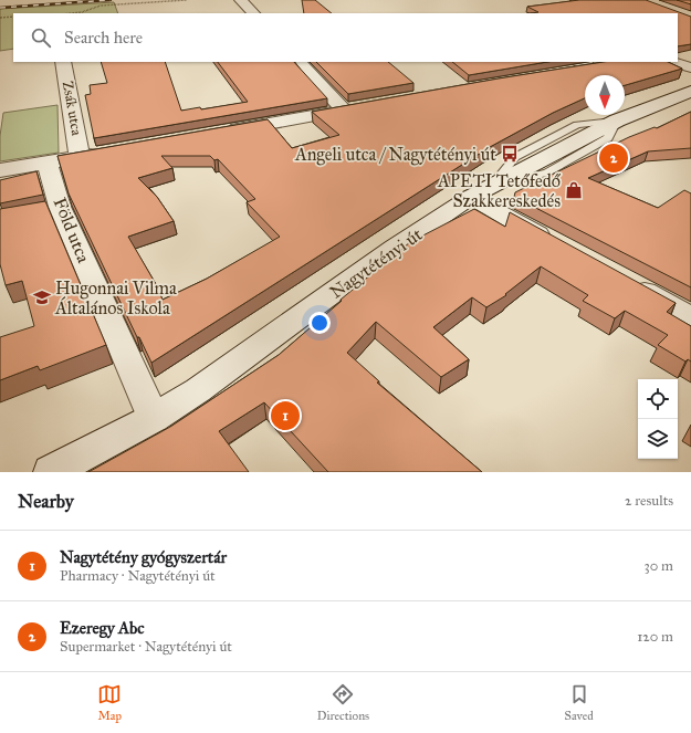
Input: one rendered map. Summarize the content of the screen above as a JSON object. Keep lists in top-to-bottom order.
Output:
{
  "streets": {
    "street": ["Zsák utca", "Föld utca", "Nagytétényi út"]
  },
  "crossings": [
    ["Föld utca", "Nagytétényi út"]
  ],
  "places": {
    "bus stop": ["Angeli utca / Nagytétényi út"],
    "shop": ["APETI Tetőfedő Szakkereskedés"],
    "school or university": ["Hugonnai Vilma Általános Iskola"]
  },
  "north": "bottom",
  "page": {
    "search": "Search here",
    "pins": ["2", "1"],
    "heading": ["Nearby", "2 results"],
    "list": [
      {
        "mark": "1",
        "name": "Nagytétény gyógyszertár",
        "note": "Pharmacy · Nagytétényi út",
        "value": "30 m"
      },
      {
        "mark": "2",
        "name": "Ezeregy Abc",
        "note": "Supermarket · Nagytétényi út",
        "value": "120 m"
      }
    ],
    "nav": ["Map", "Directions", "Saved"]
  }
}
